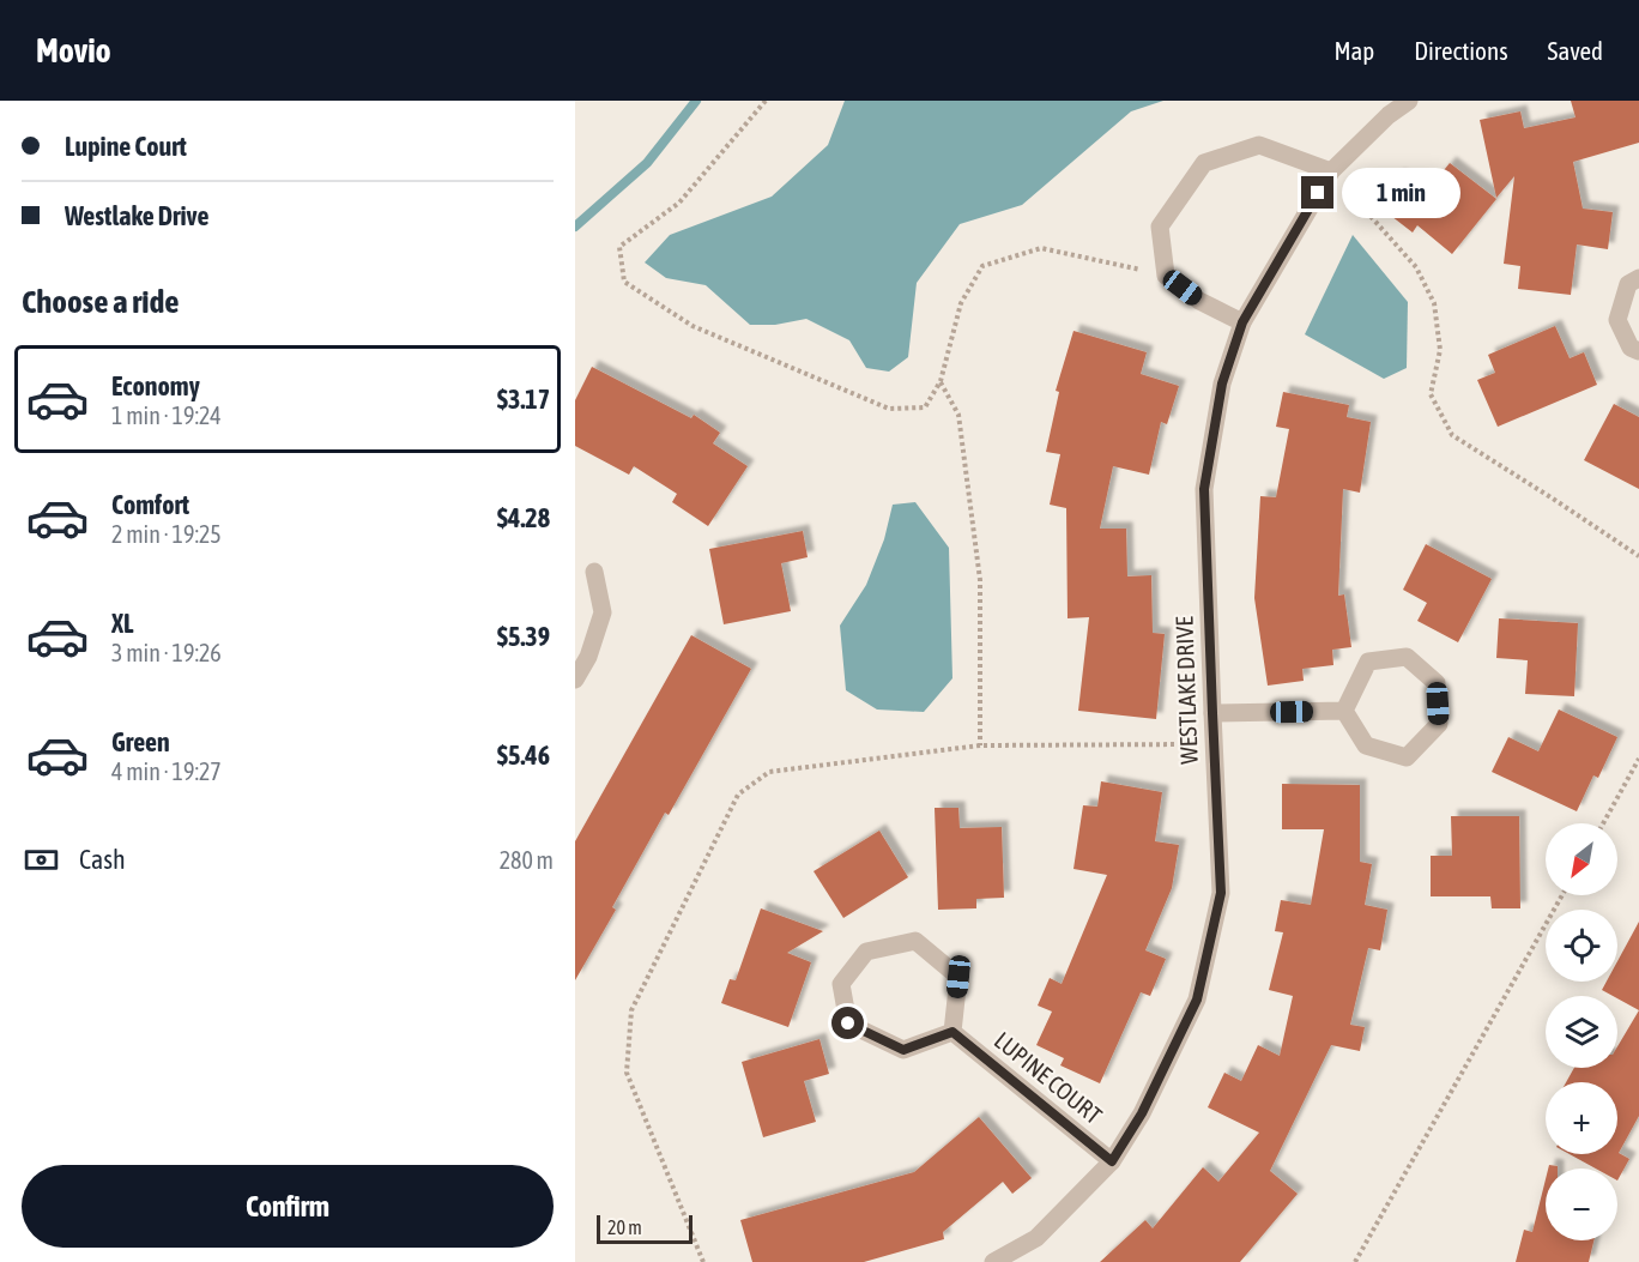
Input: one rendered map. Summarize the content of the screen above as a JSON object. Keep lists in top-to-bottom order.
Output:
{
  "streets": {
    "street": ["WESTLAKE DRIVE", "LUPINE COURT"]
  },
  "crossings": [
    ["WESTLAKE DRIVE", "LUPINE COURT"]
  ],
  "scale_bar": "20 m",
  "north": "bottom left",
  "page": {
    "header": "Movio",
    "nav": ["Map", "Directions", "Saved"],
    "banner": ["Lupine Court", "Westlake Drive"],
    "bubble": "1 min",
    "heading": "Choose a ride",
    "list": [
      {
        "name": "Economy",
        "note": "1 min · 19:24",
        "value": "$3.17"
      },
      {
        "name": "Comfort",
        "note": "2 min · 19:25",
        "value": "$4.28"
      },
      {
        "name": "XL",
        "note": "3 min · 19:26",
        "value": "$5.39"
      },
      {
        "name": "Green",
        "note": "4 min · 19:27",
        "value": "$5.46"
      }
    ],
    "pay": ["Cash", "280 m"],
    "map_buttons": ["+", "−"],
    "buttons": "Confirm",
    "scale": "20 m"
  }
}
